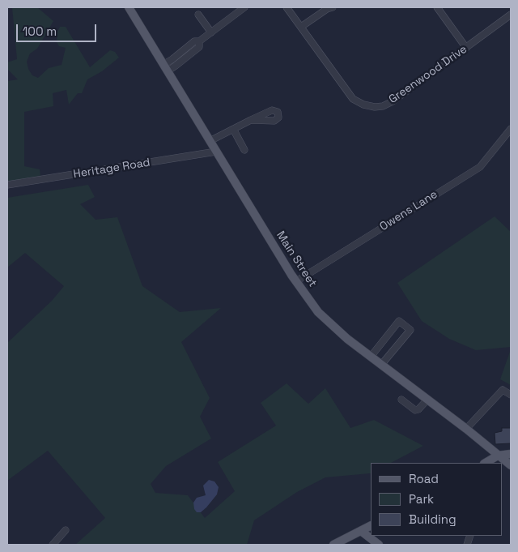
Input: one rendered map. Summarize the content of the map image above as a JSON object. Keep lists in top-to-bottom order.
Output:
{
  "streets": {
    "main road": ["Main Street"],
    "street": ["Greenwood Drive", "Heritage Road", "Owens Lane"]
  },
  "crossings": [
    ["Heritage Road", "Main Street"],
    ["Owens Lane", "Main Street"]
  ],
  "legend": ["Road", "Park", "Building"],
  "scale_bar": "100 m"
}
